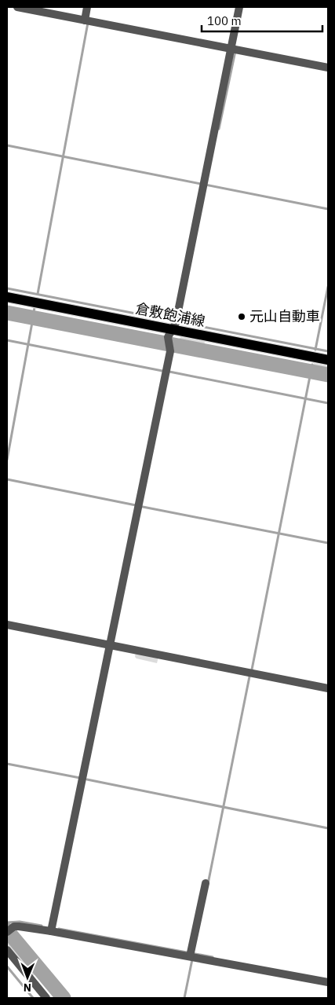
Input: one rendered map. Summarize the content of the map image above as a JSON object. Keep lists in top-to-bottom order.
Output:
{
  "streets": {
    "main road": ["倉敷飽浦線"]
  },
  "places": ["元山自動車"],
  "scale_bar": "100 m",
  "north": "bottom"
}
